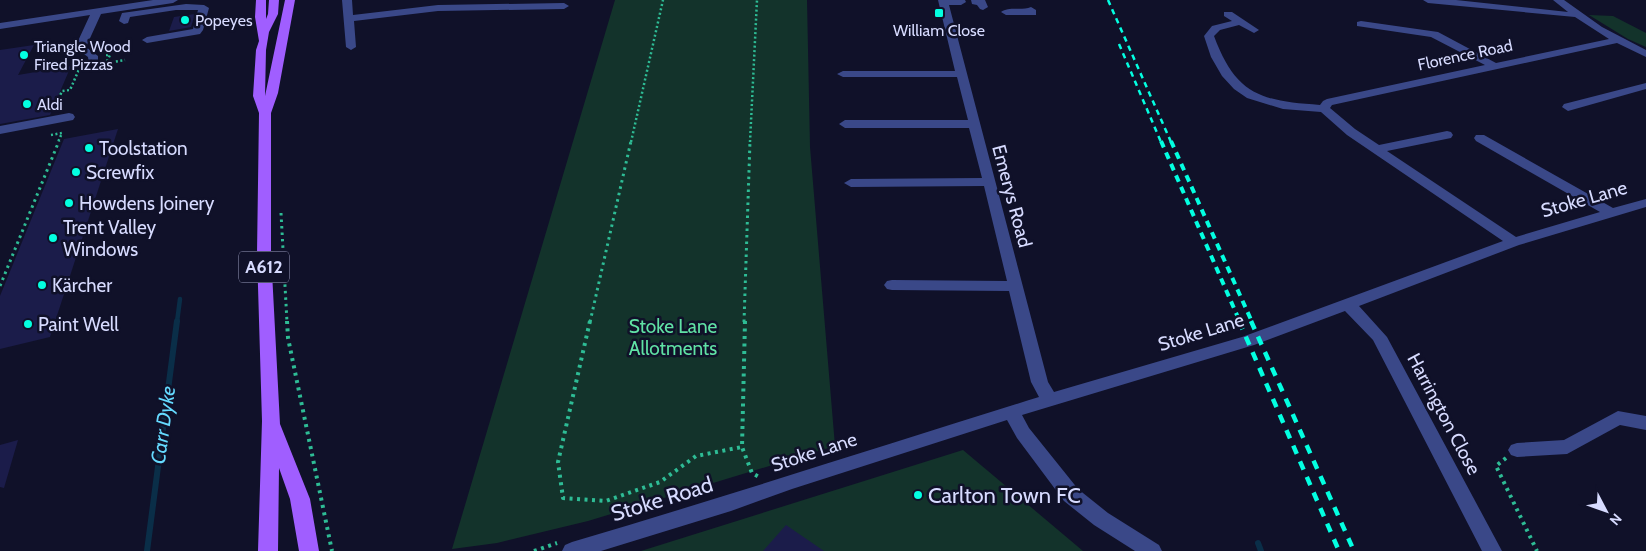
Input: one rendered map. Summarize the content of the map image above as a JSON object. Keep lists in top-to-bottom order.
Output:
{
  "streets": {
    "main road": ["A612"],
    "street": [
      "Florence Road",
      "Emerys Road",
      "Stoke Lane",
      "Harrington Close",
      "Stoke Road"
    ]
  },
  "crossings": [
    ["Emerys Road", "Stoke Lane"],
    ["Stoke Lane", "Harrington Close"],
    ["Stoke Lane", "Stoke Road"]
  ],
  "water": ["Carr Dyke"],
  "parks": ["Stoke Lane Allotments"],
  "places": {
    "transit": ["William Close"],
    "other": [
      "Popeyes",
      "Triangle Wood Fired Pizzas",
      "Aldi",
      "Toolstation",
      "Screwfix",
      "Howdens Joinery",
      "Trent Valley Windows",
      "Kärcher",
      "Paint Well",
      "Carlton Town FC"
    ]
  },
  "north": "bottom right"
}
